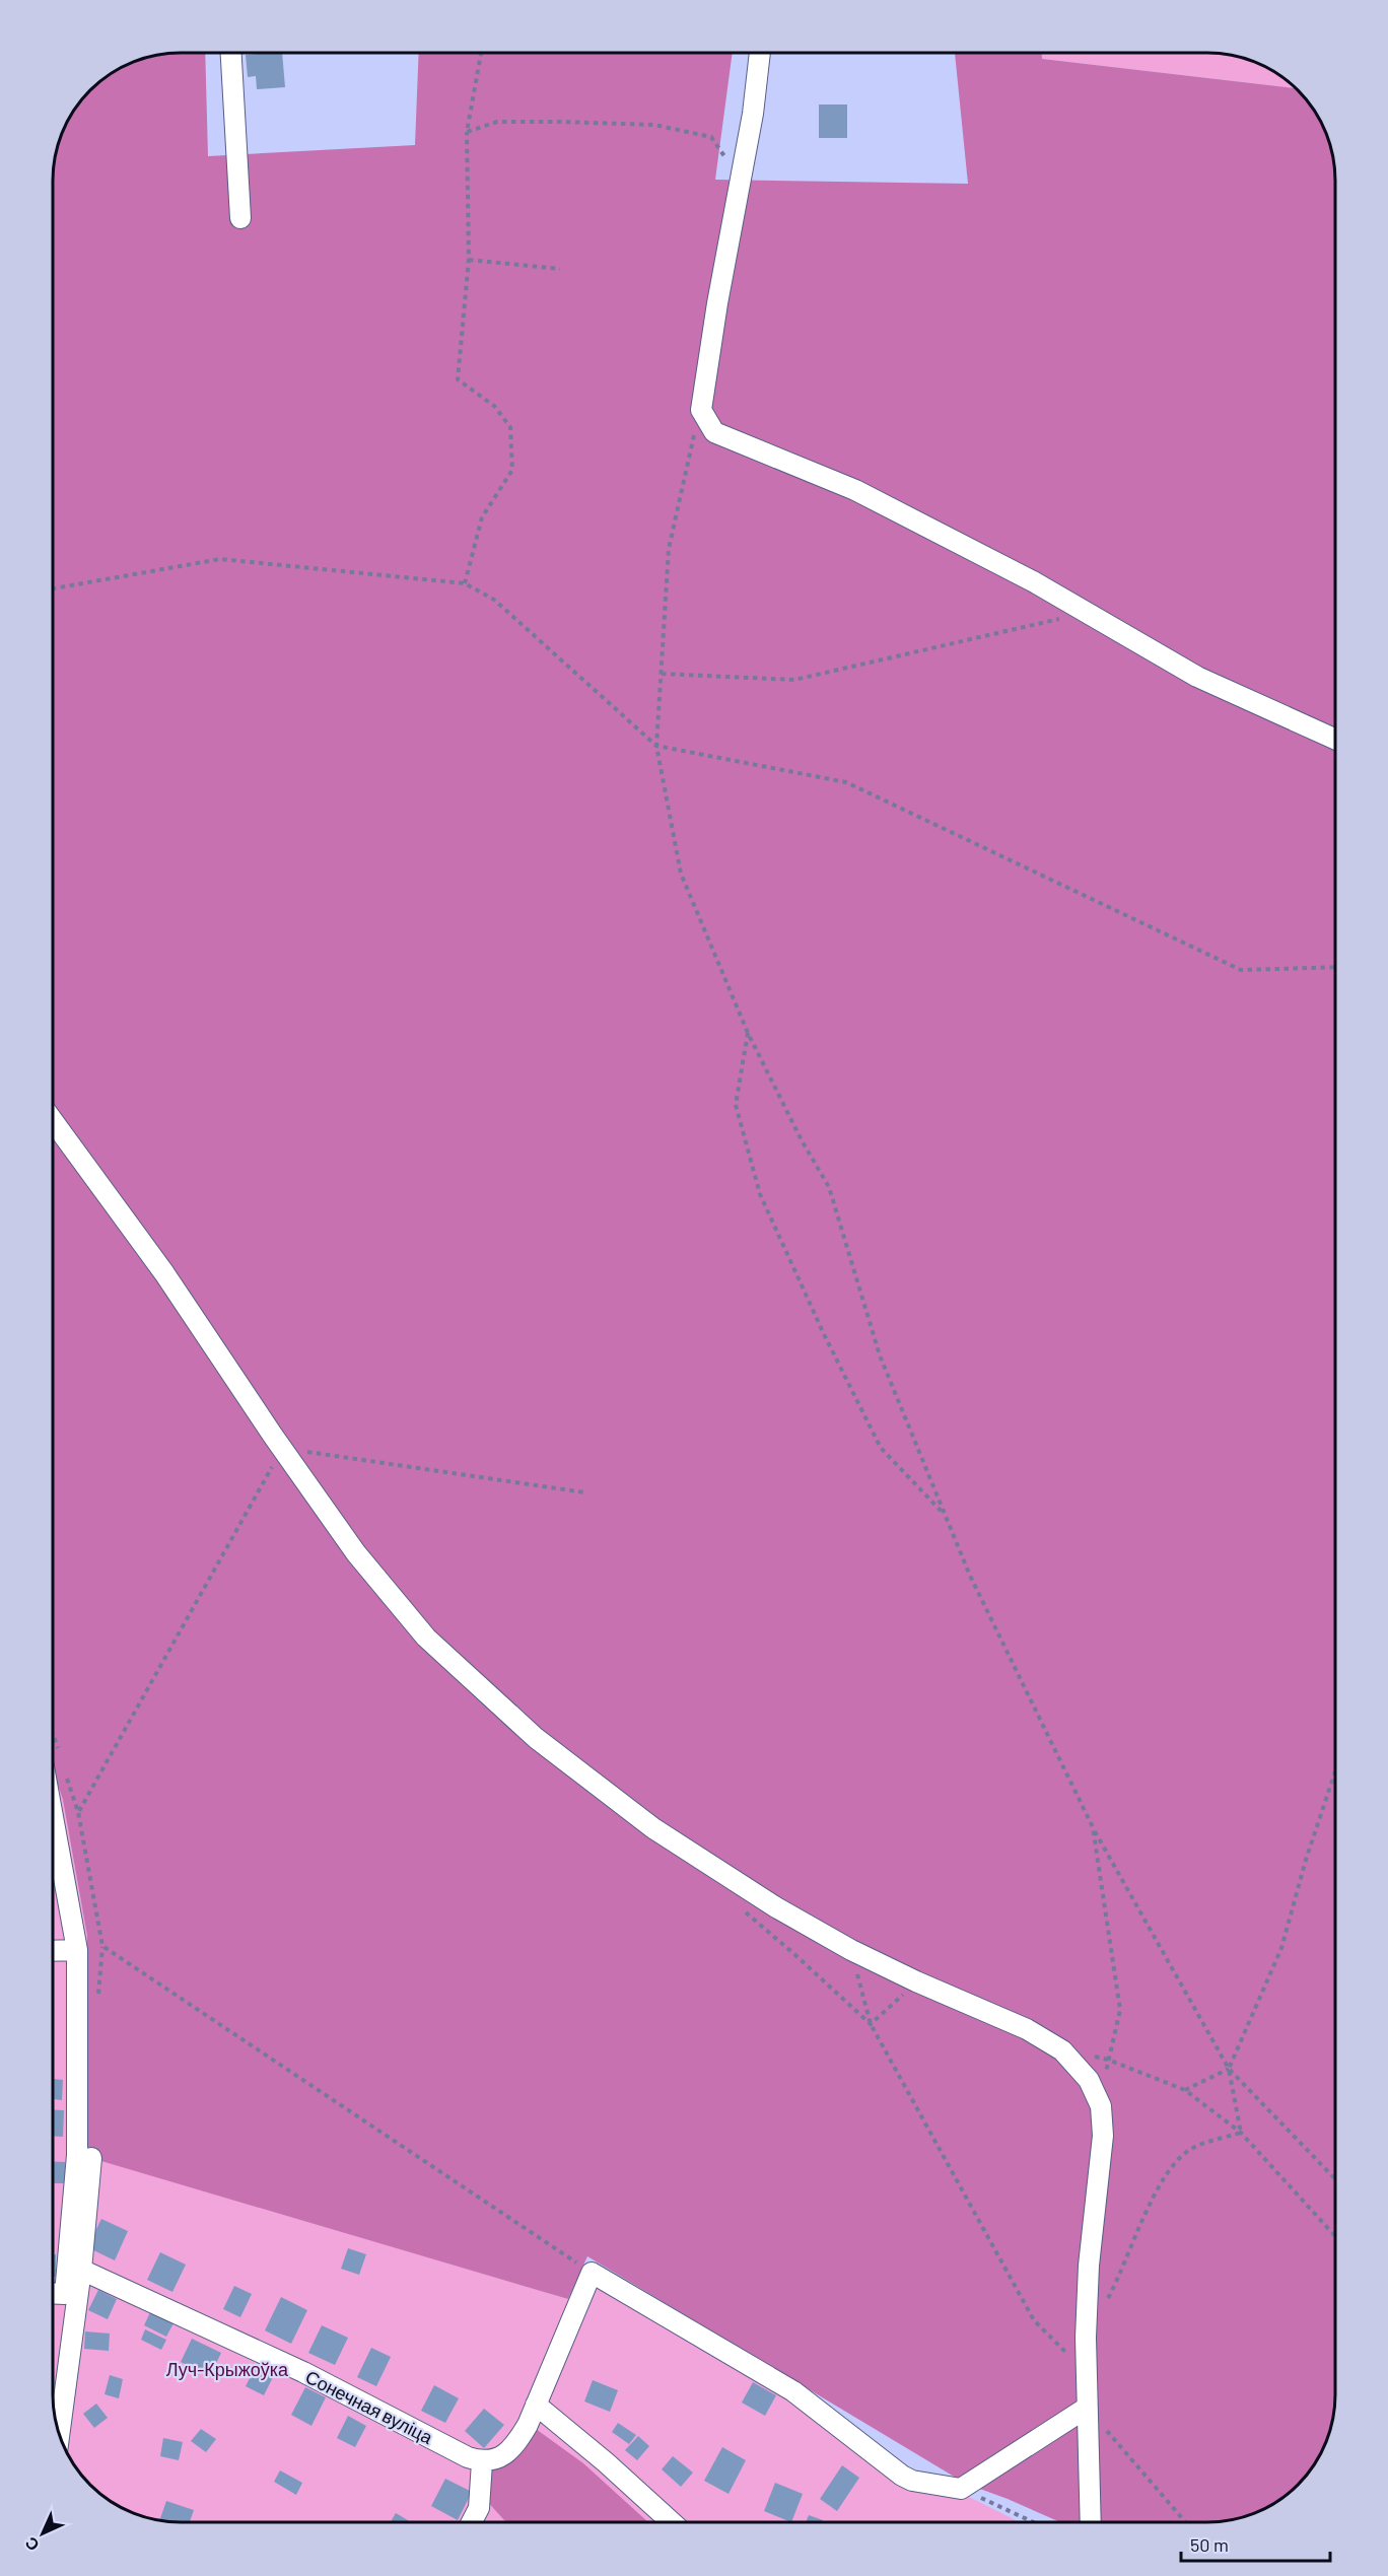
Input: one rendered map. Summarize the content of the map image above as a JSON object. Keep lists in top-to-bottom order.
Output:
{
  "streets": {
    "street": ["Сонечная вуліца"]
  },
  "parks": ["Луч-Крыжоўка"],
  "scale_bar": "50 m",
  "north": "bottom left"
}
